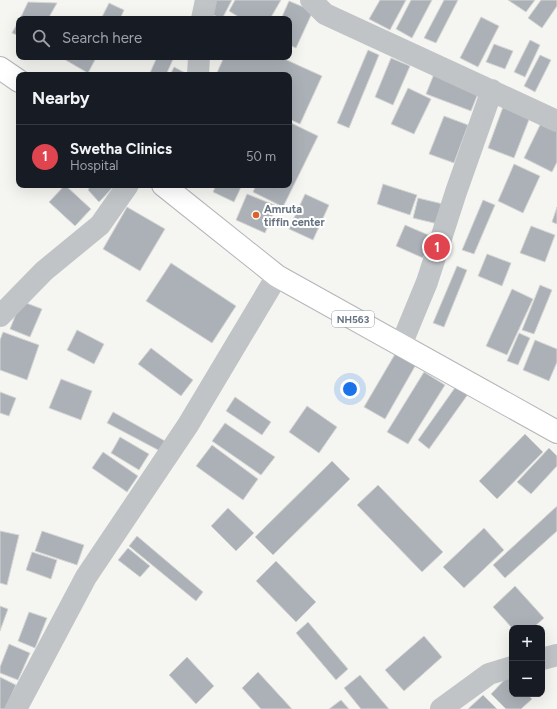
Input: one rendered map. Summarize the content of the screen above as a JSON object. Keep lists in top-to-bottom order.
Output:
{
  "streets": {
    "highway": ["NH563"]
  },
  "places": ["Amruta tiffin center"],
  "page": {
    "search": "Search here",
    "heading": "Nearby",
    "list": [
      {
        "mark": "1",
        "name": "Swetha Clinics",
        "note": "Hospital",
        "value": "50 m"
      }
    ],
    "pins": "1",
    "map_buttons": ["+", "−"]
  }
}
